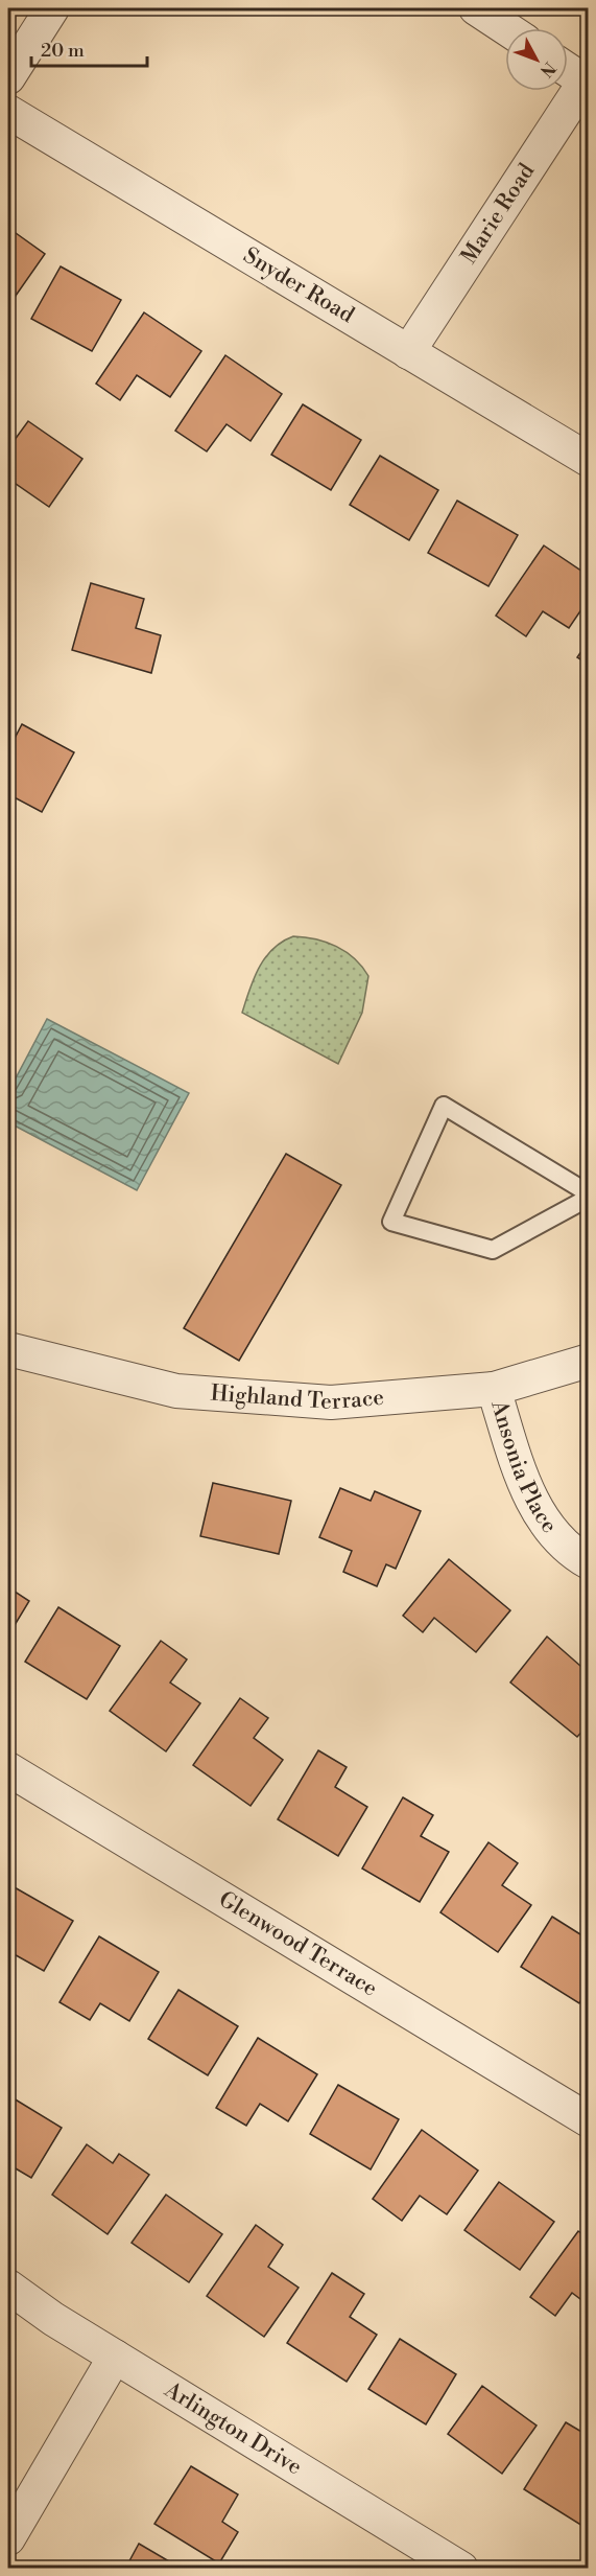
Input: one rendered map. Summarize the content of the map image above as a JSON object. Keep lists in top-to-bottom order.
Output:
{
  "streets": {
    "street": [
      "Marie Road",
      "Snyder Road",
      "Highland Terrace",
      "Ansonia Place",
      "Glenwood Terrace",
      "Arlington Drive"
    ]
  },
  "crossings": [
    ["Marie Road", "Snyder Road"],
    ["Highland Terrace", "Ansonia Place"]
  ],
  "scale_bar": "20 m",
  "north": "bottom right"
}
